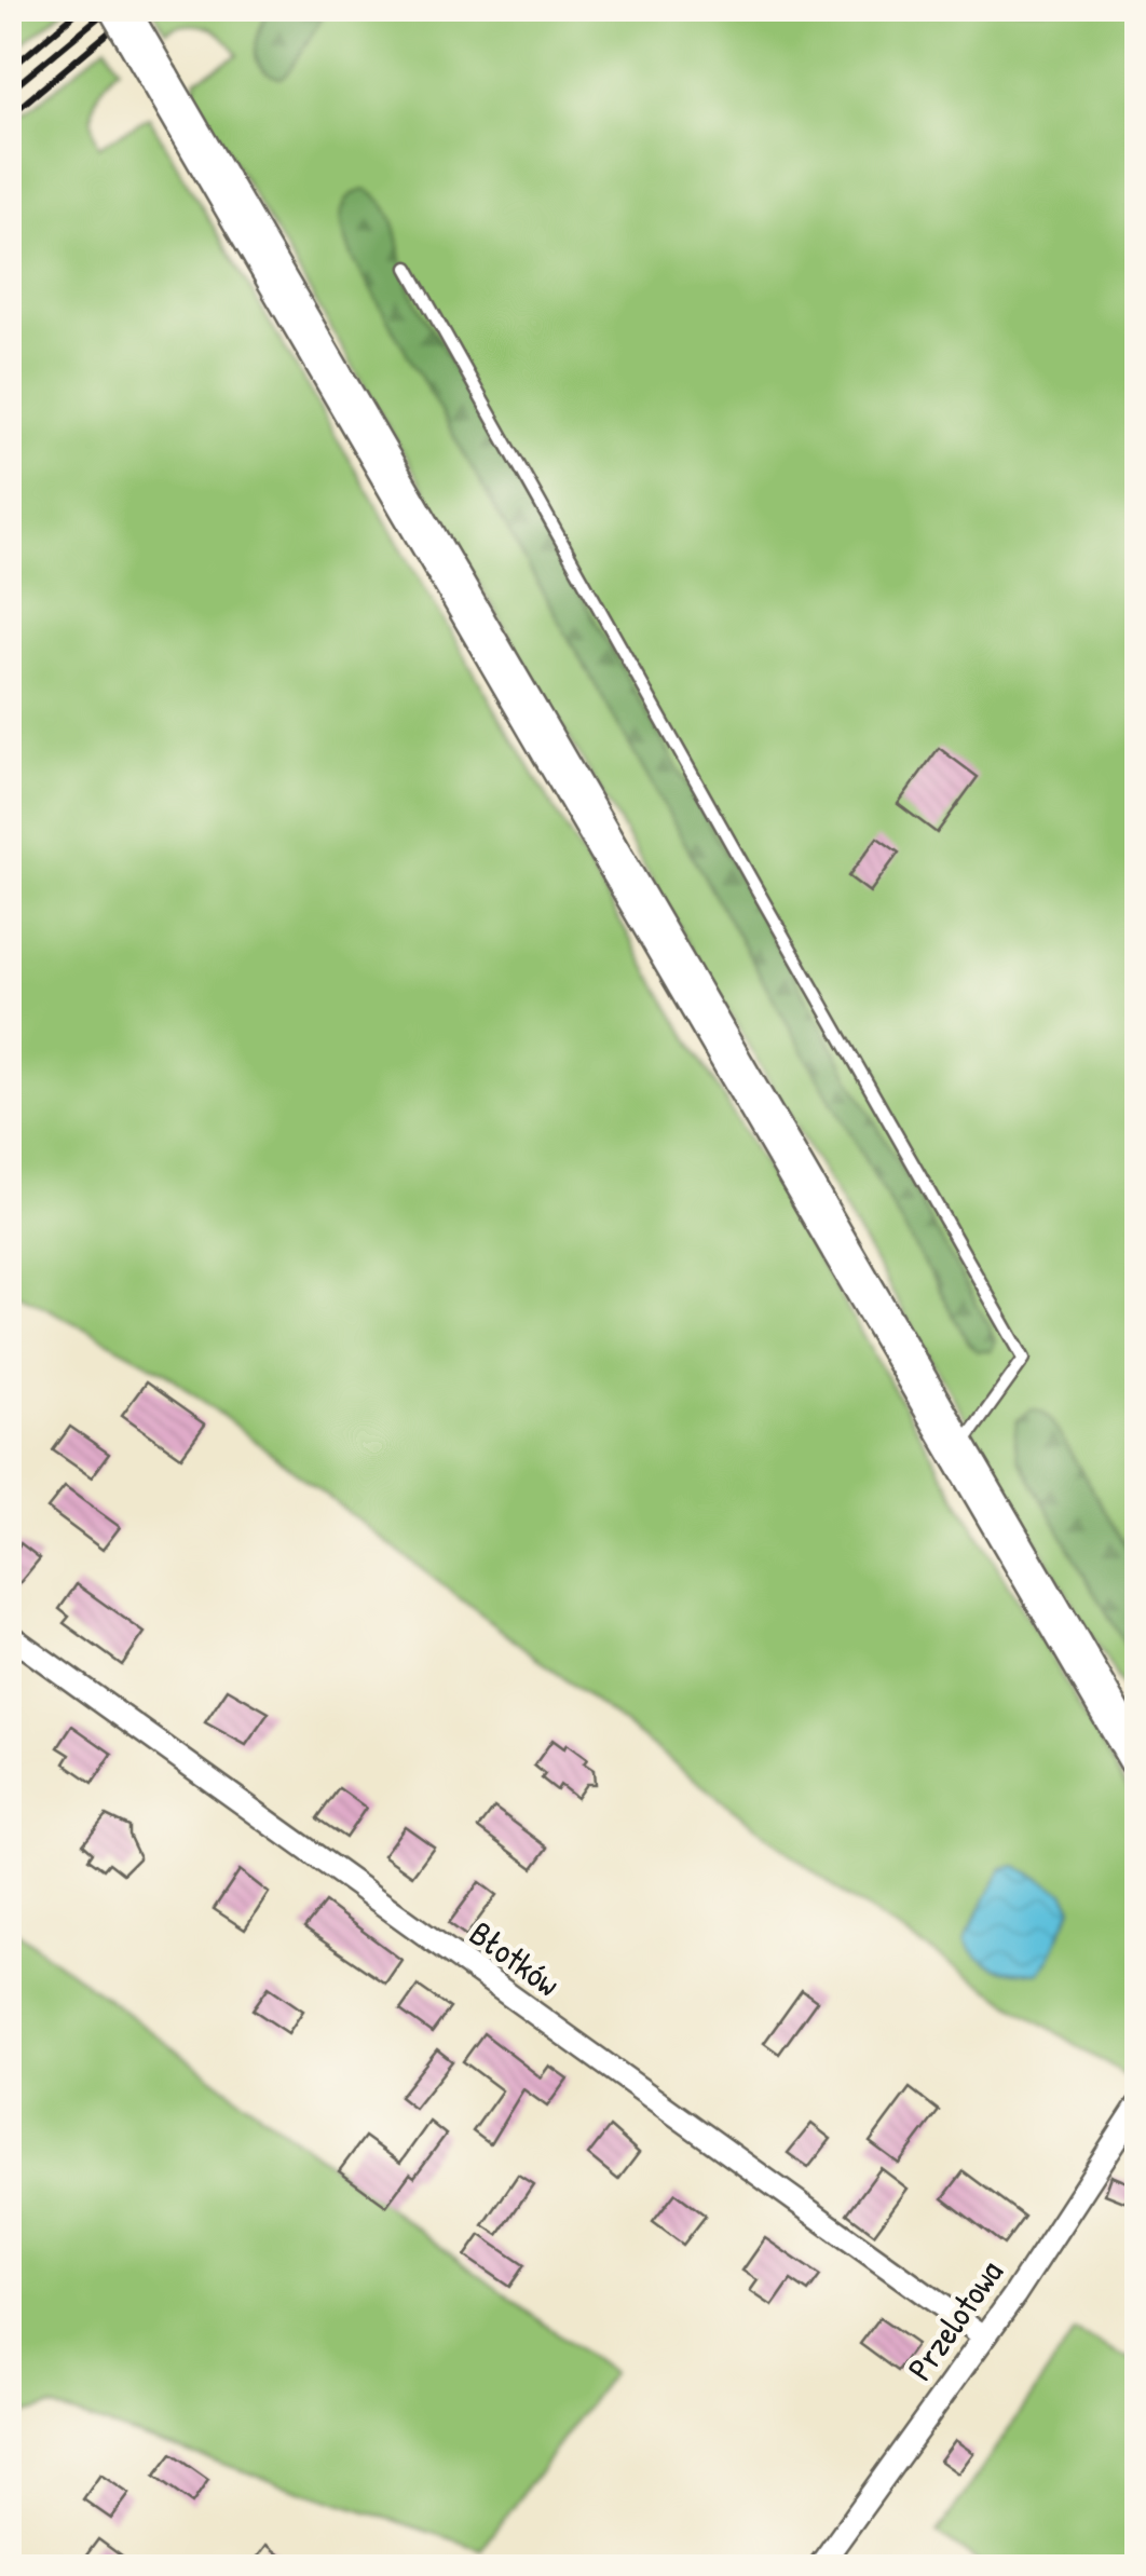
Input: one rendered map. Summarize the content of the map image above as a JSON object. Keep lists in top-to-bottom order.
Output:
{
  "streets": {
    "street": ["Błotków", "Przelotowa"]
  },
  "crossings": [
    ["Błotków", "Przelotowa"]
  ]
}
